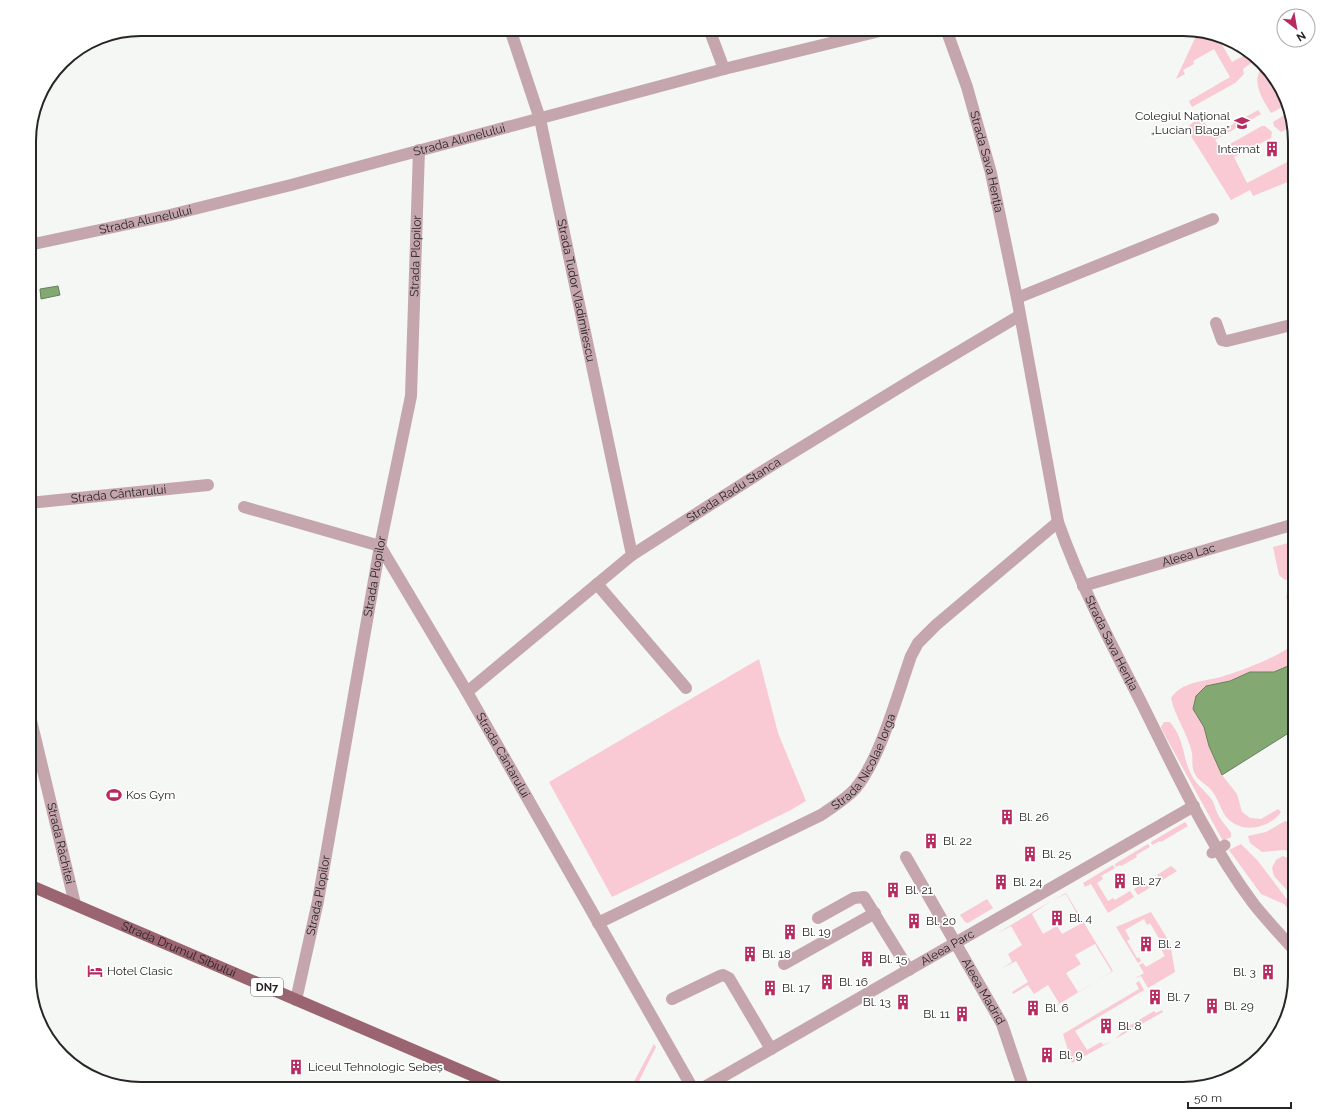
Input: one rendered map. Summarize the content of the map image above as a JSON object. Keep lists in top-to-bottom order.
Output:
{
  "streets": {
    "main road": ["Strada Drumul Sibiului", "DN7"],
    "street": [
      "Strada Alunelului",
      "Strada Sava Henția",
      "Strada Plopilor",
      "Strada Tudor Vladimirescu",
      "Strada Radu Stanca",
      "Strada Cântarului",
      "Aleea Lac",
      "Strada Nicolae Iorga",
      "Strada Răchitei",
      "Aleea Parc",
      "Aleea Madrid"
    ]
  },
  "crossings": [
    ["Strada Alunelului", "Strada Plopilor"],
    ["Strada Alunelului", "Strada Tudor Vladimirescu"],
    ["Strada Sava Henția", "Strada Radu Stanca"],
    ["Strada Sava Henția", "Aleea Lac"],
    ["Strada Sava Henția", "Strada Nicolae Iorga"],
    ["Strada Sava Henția", "Aleea Parc"],
    ["Strada Plopilor", "Strada Cântarului"],
    ["Strada Plopilor", "Strada Drumul Sibiului"],
    ["Strada Tudor Vladimirescu", "Strada Radu Stanca"],
    ["Strada Radu Stanca", "Strada Cântarului"],
    ["Strada Cântarului", "Strada Nicolae Iorga"],
    ["Strada Răchitei", "Strada Drumul Sibiului"],
    ["Aleea Parc", "Aleea Madrid"]
  ],
  "places": {
    "school or university": ["Colegiul Național „Lucian Blaga”"],
    "building": [
      "Internat",
      "Bl. 26",
      "Bl. 22",
      "Bl. 25",
      "Bl. 27",
      "Bl. 24",
      "Bl. 21",
      "Bl. 4",
      "Bl. 20",
      "Bl. 19",
      "Bl. 2",
      "Bl. 18",
      "Bl. 15",
      "Bl. 3",
      "Bl. 16",
      "Bl. 17",
      "Bl. 7",
      "Bl. 13",
      "Bl. 29",
      "Bl. 6",
      "Bl. 11",
      "Bl. 8",
      "Bl. 9",
      "Liceul Tehnologic Sebeș"
    ],
    "sports": ["Kos Gym"],
    "hotel": ["Hotel Clasic"]
  },
  "scale_bar": "50 m",
  "north": "bottom right"
}
